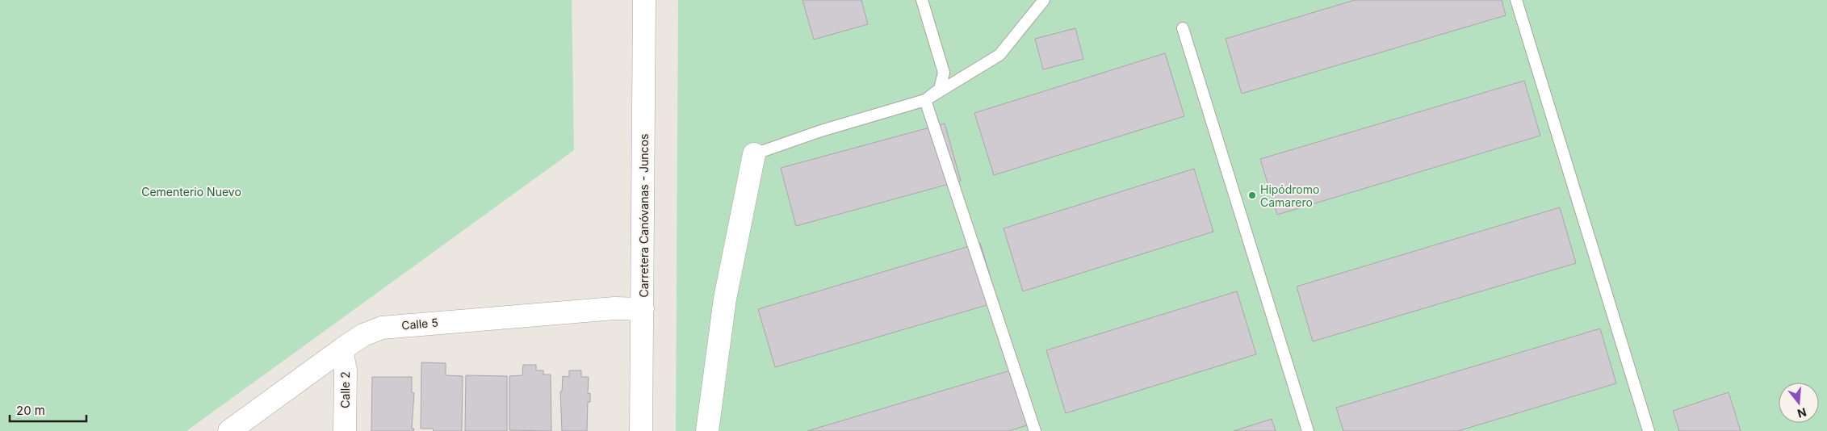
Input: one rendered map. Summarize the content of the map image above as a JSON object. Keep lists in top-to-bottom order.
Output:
{
  "streets": {
    "street": ["Carretera Canóvanas - Juncos", "Calle 5", "Calle 2"]
  },
  "crossings": [
    ["Carretera Canóvanas - Juncos", "Calle 5"],
    ["Calle 5", "Calle 2"]
  ],
  "parks": ["Cementerio Nuevo"],
  "places": ["Hipódromo Camarero"],
  "scale_bar": "20 m",
  "north": "bottom"
}
